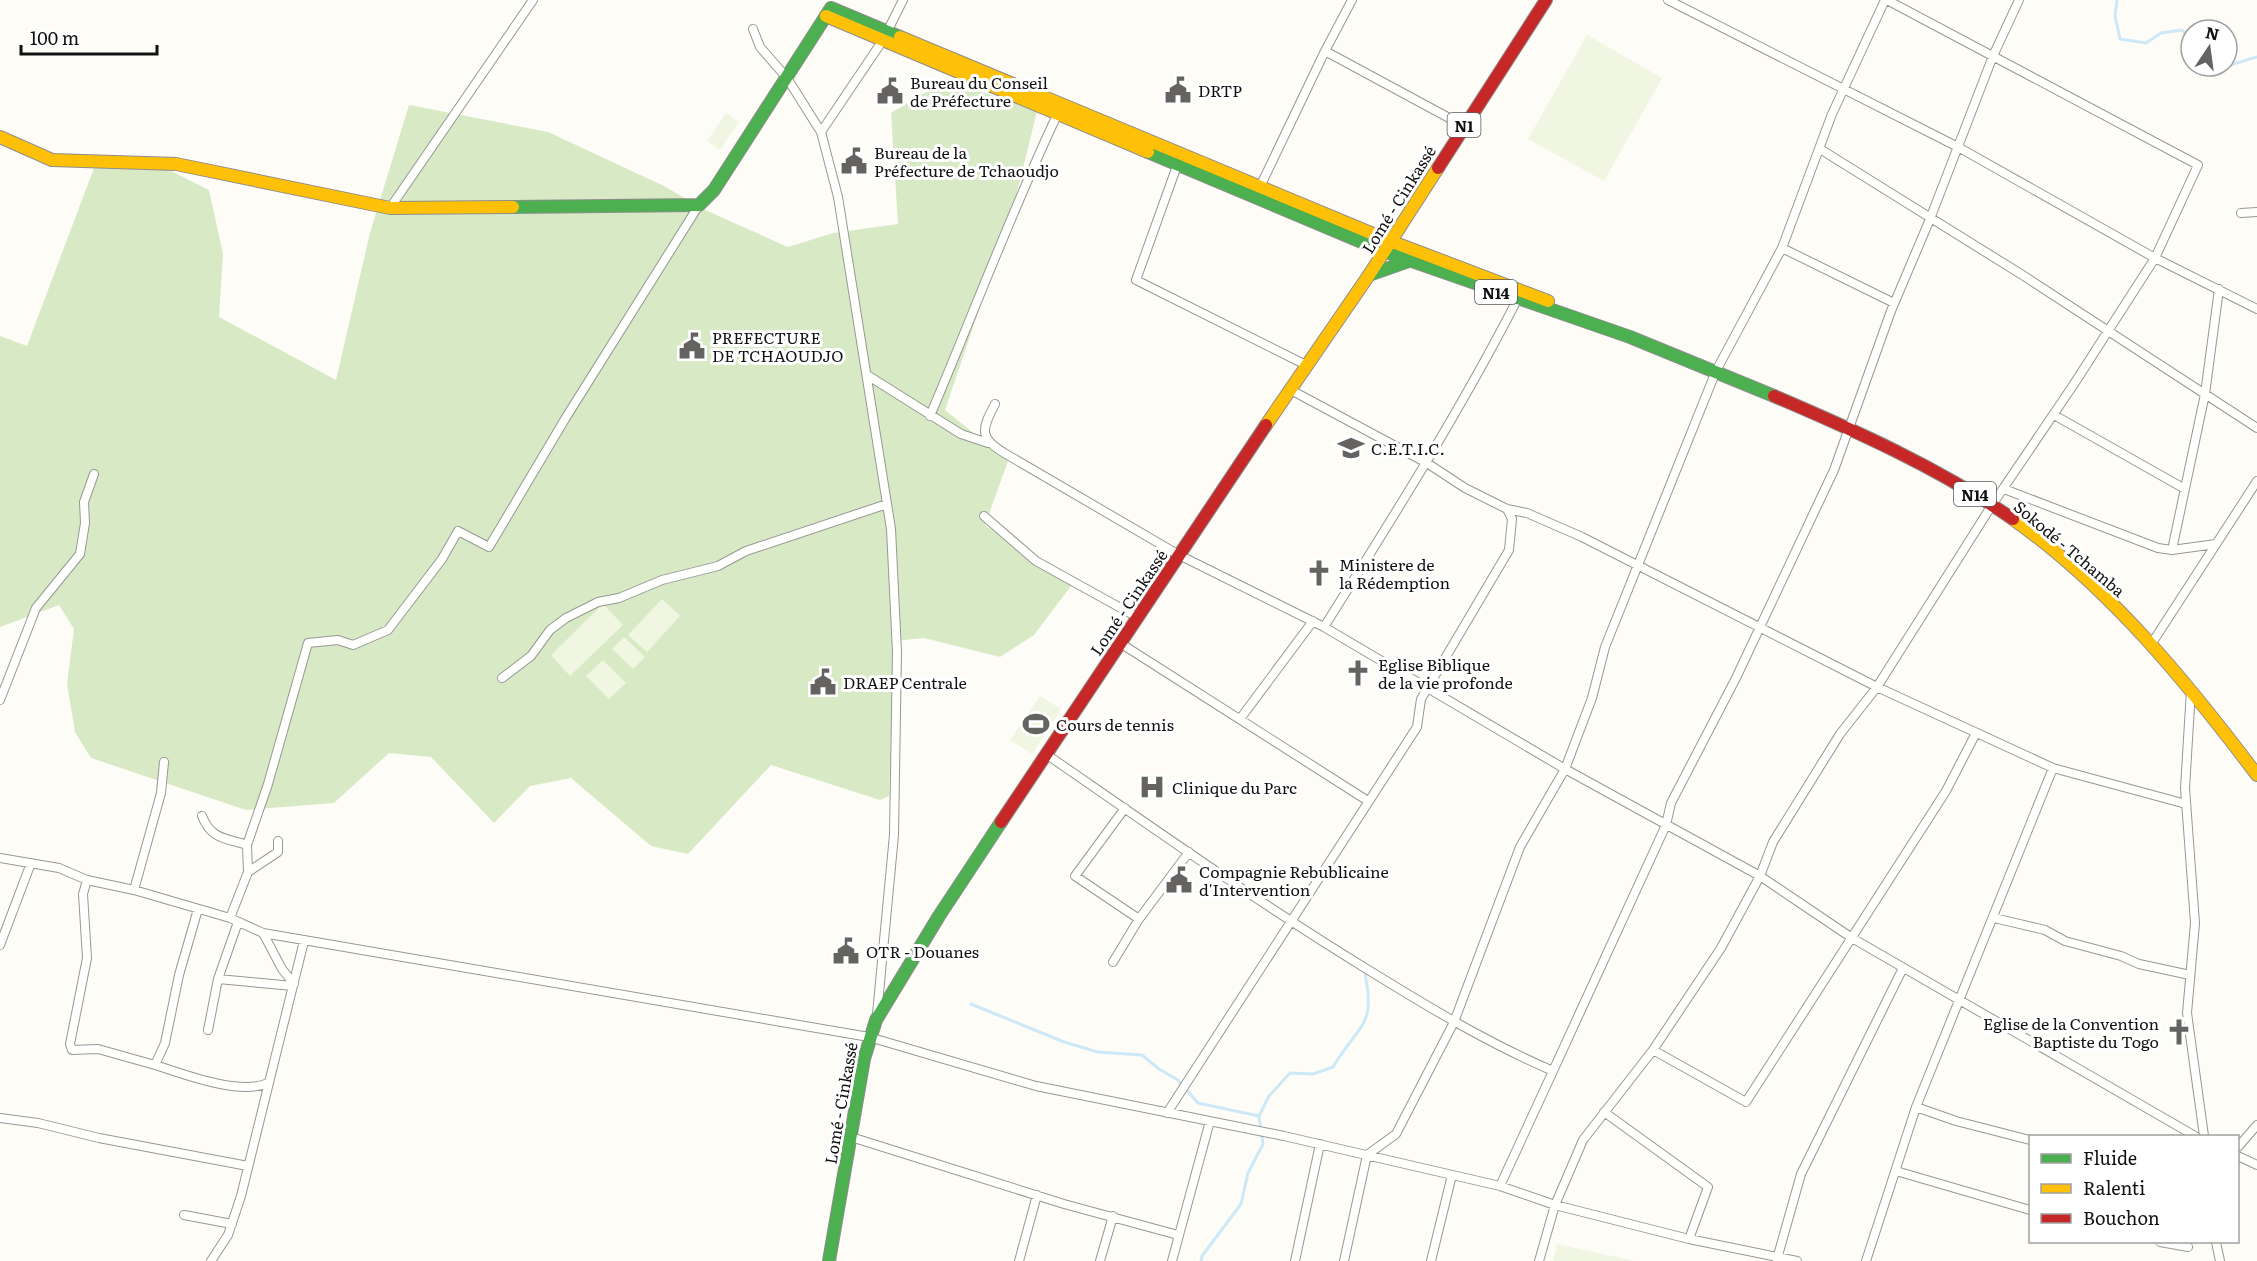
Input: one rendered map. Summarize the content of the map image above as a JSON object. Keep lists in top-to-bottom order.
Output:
{
  "streets": {
    "main road": [
      "N1",
      "Lomé - Cinkassé",
      "N14",
      "Sokodé - Tchamba"
    ]
  },
  "crossings": [
    ["Lomé - Cinkassé", "Sokodé - Tchamba"]
  ],
  "places": {
    "public building": [
      "DRTP",
      "Bureau du Conseil de Préfecture",
      "Bureau de la Préfecture de Tchaoudjo",
      "PREFECTURE DE TCHAOUDJO",
      "DRAEP Centrale",
      "Compagnie Rebublicaine d'Intervention",
      "OTR - Douanes"
    ],
    "school or university": ["C.E.T.I.C."],
    "church": ["Ministere de la Rédemption", "Eglise Biblique de la vie profonde", "Eglise de la Convention Baptiste du Togo"],
    "sports": ["Cours de tennis"],
    "hospital": ["Clinique du Parc"]
  },
  "legend": ["Fluide", "Ralenti", "Bouchon"],
  "scale_bar": "100 m",
  "north": "top"
}
